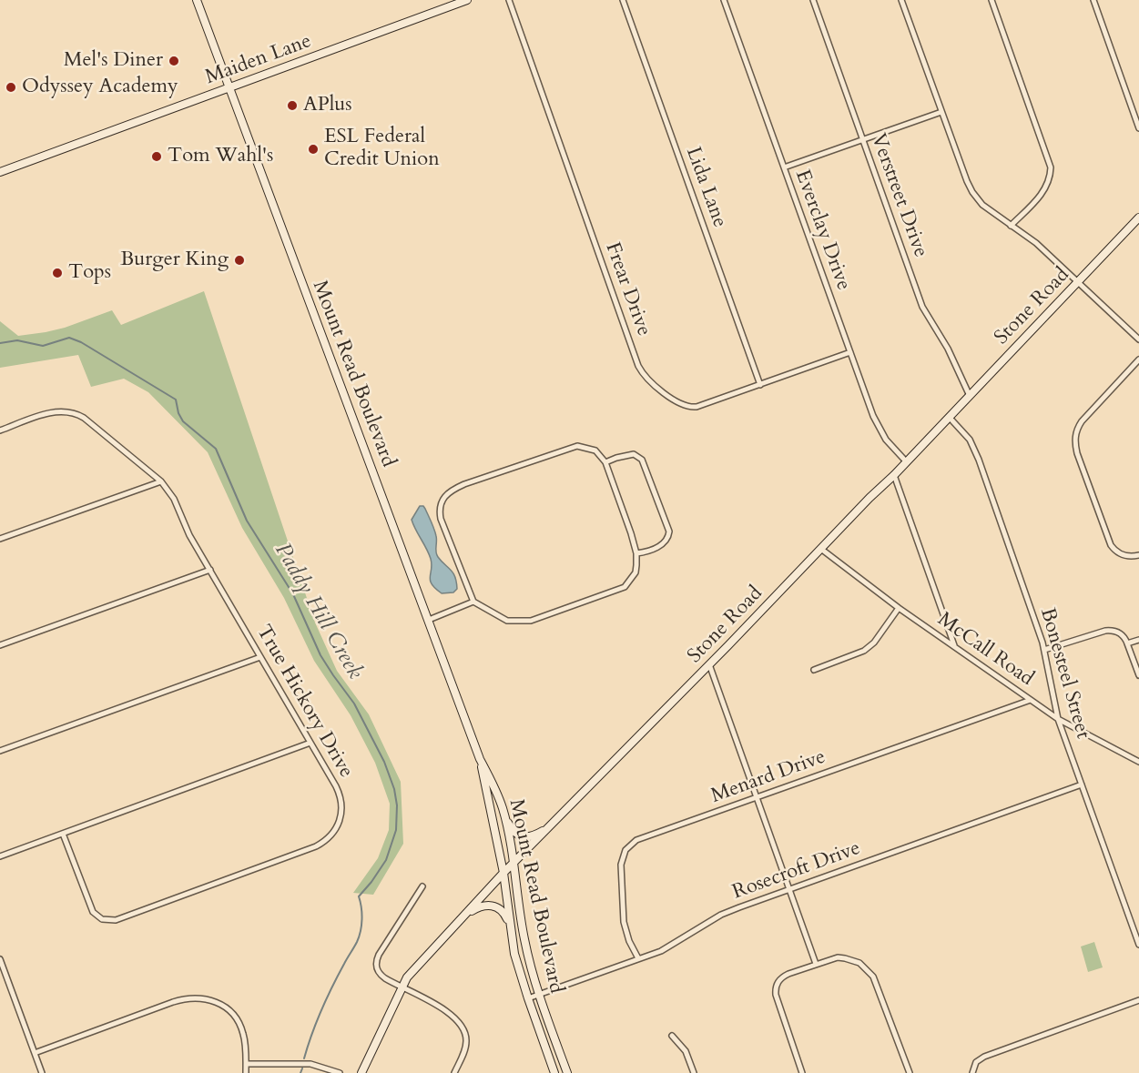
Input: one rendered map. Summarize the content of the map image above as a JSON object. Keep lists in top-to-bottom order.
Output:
{
  "streets": {
    "street": [
      "Maiden Lane",
      "Lida Lane",
      "Verstreet Drive",
      "Everclay Drive",
      "Frear Drive",
      "Stone Road",
      "Mount Read Boulevard",
      "McCall Road",
      "Bonesteel Street",
      "True Hickory Drive",
      "Menard Drive",
      "Rosecroft Drive"
    ]
  },
  "crossings": [
    ["Maiden Lane", "Mount Read Boulevard"],
    ["Lida Lane", "Frear Drive"],
    ["Verstreet Drive", "Stone Road"],
    ["Everclay Drive", "Frear Drive"],
    ["Everclay Drive", "Stone Road"],
    ["Stone Road", "Mount Read Boulevard"],
    ["Stone Road", "McCall Road"],
    ["Stone Road", "Bonesteel Street"],
    ["Mount Read Boulevard", "Rosecroft Drive"],
    ["McCall Road", "Bonesteel Street"],
    ["McCall Road", "Menard Drive"],
    ["Bonesteel Street", "Rosecroft Drive"],
    ["Menard Drive", "Rosecroft Drive"]
  ],
  "water": ["Paddy Hill Creek"],
  "places": [
    "Mel's Diner",
    "Odyssey Academy",
    "APlus",
    "ESL Federal Credit Union",
    "Tom Wahl's",
    "Burger King",
    "Tops"
  ]
}
